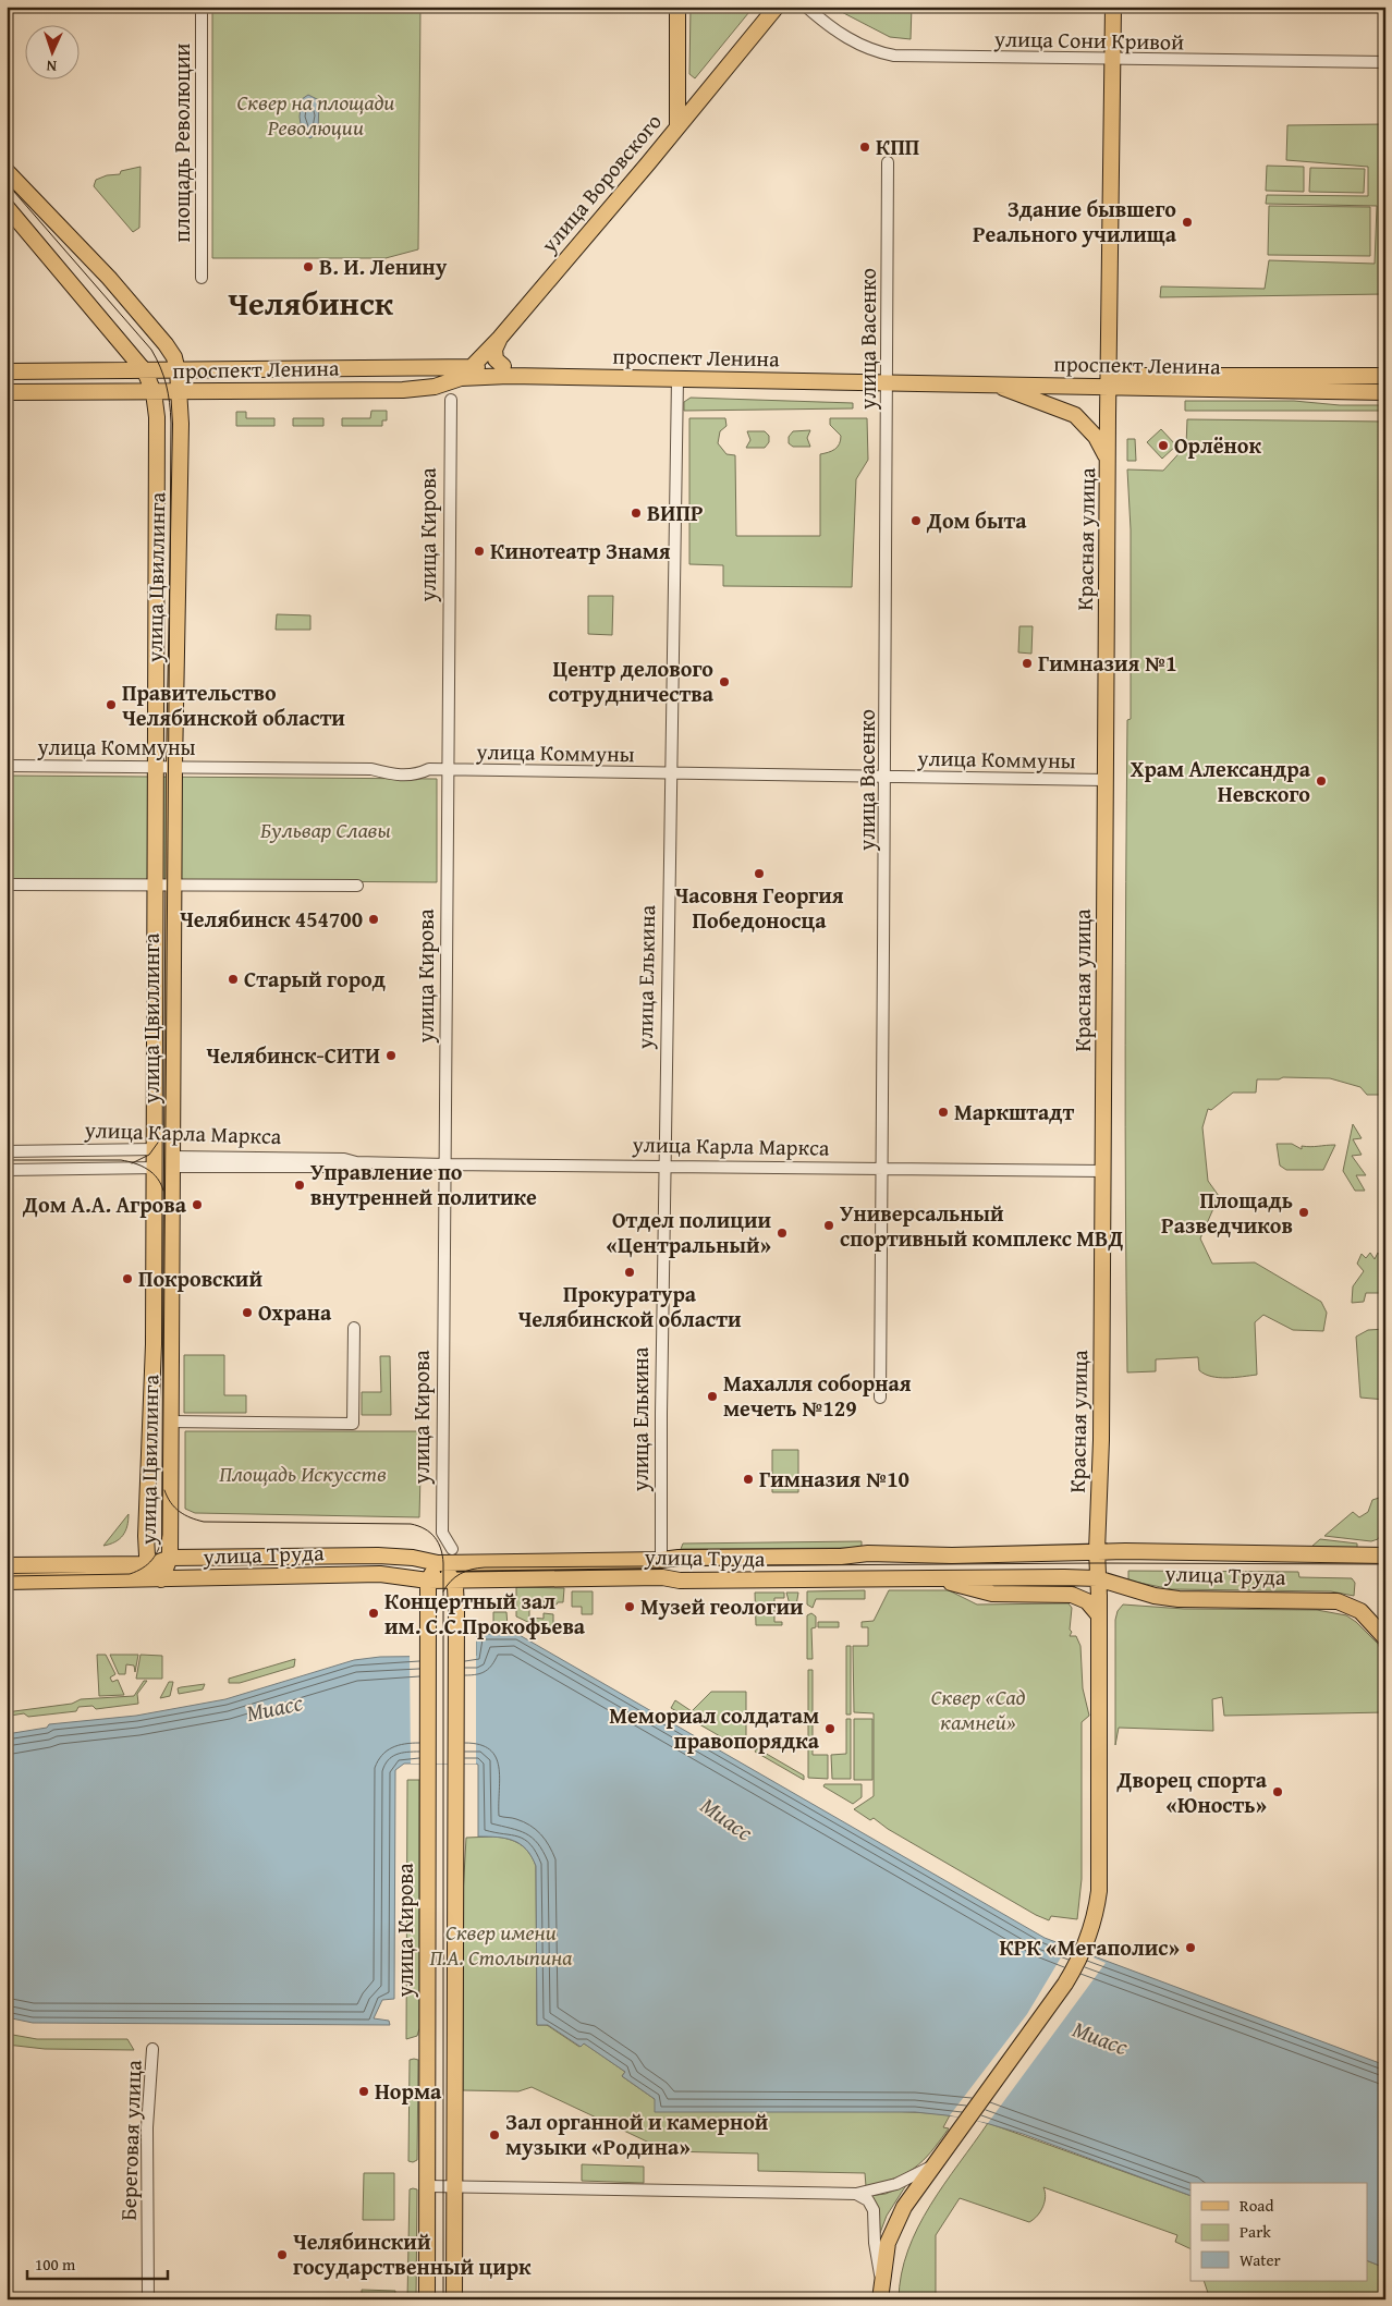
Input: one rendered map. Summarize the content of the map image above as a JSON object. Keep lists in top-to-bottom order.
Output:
{
  "streets": {
    "main road": [
      "улица Воровского",
      "проспект Ленина",
      "улица Кирова",
      "Красная улица",
      "улица Цвиллинга",
      "улица Елькина",
      "улица Карла Маркса",
      "улица Труда"
    ],
    "street": [
      "улица Сони Кривой",
      "площадь Революции",
      "улица Васенко",
      "улица Коммуны",
      "Береговая улица"
    ]
  },
  "crossings": [
    ["улица Сони Кривой", "Красная улица"],
    ["улица Воровского", "проспект Ленина"],
    ["улица Васенко", "проспект Ленина"],
    ["улица Васенко", "улица Коммуны"],
    ["улица Васенко", "улица Карла Маркса"],
    ["проспект Ленина", "Красная улица"],
    ["проспект Ленина", "улица Цвиллинга"],
    ["проспект Ленина", "улица Елькина"],
    ["улица Кирова", "улица Коммуны"],
    ["улица Кирова", "улица Карла Маркса"],
    ["улица Кирова", "улица Труда"],
    ["Красная улица", "улица Коммуны"],
    ["Красная улица", "улица Карла Маркса"],
    ["Красная улица", "улица Труда"],
    ["улица Цвиллинга", "улица Коммуны"],
    ["улица Цвиллинга", "улица Карла Маркса"],
    ["улица Цвиллинга", "улица Труда"],
    ["улица Коммуны", "улица Елькина"],
    ["улица Елькина", "улица Карла Маркса"],
    ["улица Елькина", "улица Труда"]
  ],
  "districts": ["Челябинск"],
  "water": ["Миасс"],
  "parks": [
    "Сквер на площади Революции",
    "Бульвар Славы",
    "Площадь Искусств",
    "Сквер «Сад камней»",
    "Сквер имени П.А. Столыпина"
  ],
  "places": [
    "КПП",
    "Здание бывшего Реального училища",
    "В. И. Ленину",
    "Орлёнок",
    "ВИПР",
    "Дом быта",
    "Кинотеатр Знамя",
    "Гимназия №1",
    "Центр делового сотрудничества",
    "Правительство Челябинской области",
    "Храм Александра Невского",
    "Часовня Георгия Победоносца",
    "Челябинск 454700",
    "Старый город",
    "Челябинск-СИТИ",
    "Маркштадт",
    "Управление по внутренней политике",
    "Дом А.А. Агрова",
    "Площадь Разведчиков",
    "Универсальный спортивный комплекс МВД",
    "Отдел полиции «Центральный»",
    "Прокуратура Челябинской области",
    "Покровский",
    "Охрана",
    "Махалля соборная мечеть №129",
    "Гимназия №10",
    "Музей геологии",
    "Концертный зал им. С.С.Прокофьева",
    "Мемориал солдатам правопорядка",
    "Дворец спорта «Юность»",
    "КРК «Мегаполис»",
    "Норма",
    "Зал органной и камерной музыки «Родина»",
    "Челябинский государственный цирк"
  ],
  "legend": ["Road", "Park", "Water"],
  "scale_bar": "100 m",
  "north": "bottom"
}
